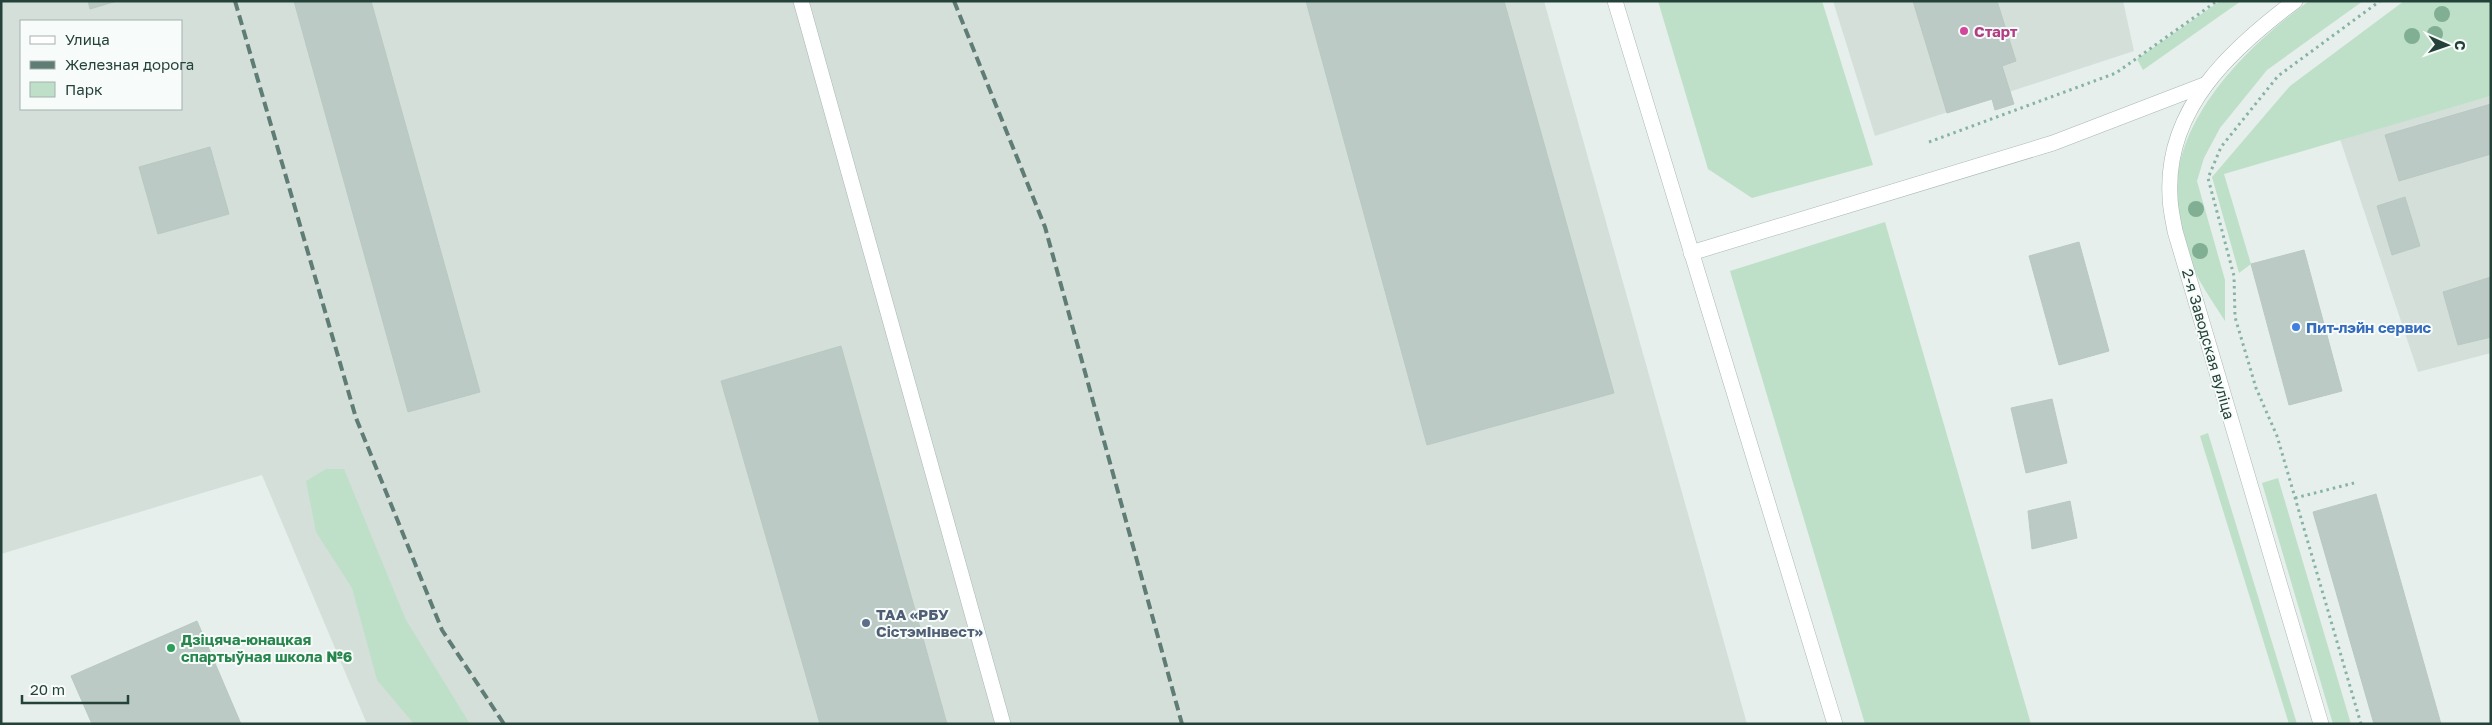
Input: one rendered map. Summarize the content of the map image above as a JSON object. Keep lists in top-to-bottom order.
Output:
{
  "streets": {
    "street": ["2-я Заводская вуліца"]
  },
  "places": [
    "Старт",
    "Пит-лэйн сервис",
    "ТАА «РБУ СістэмІнвест»",
    "Дзіцяча-юнацкая спартыўная школа №6"
  ],
  "legend": ["Улица", "Железная дорога", "Парк"],
  "scale_bar": "20 m",
  "north": "right"
}
